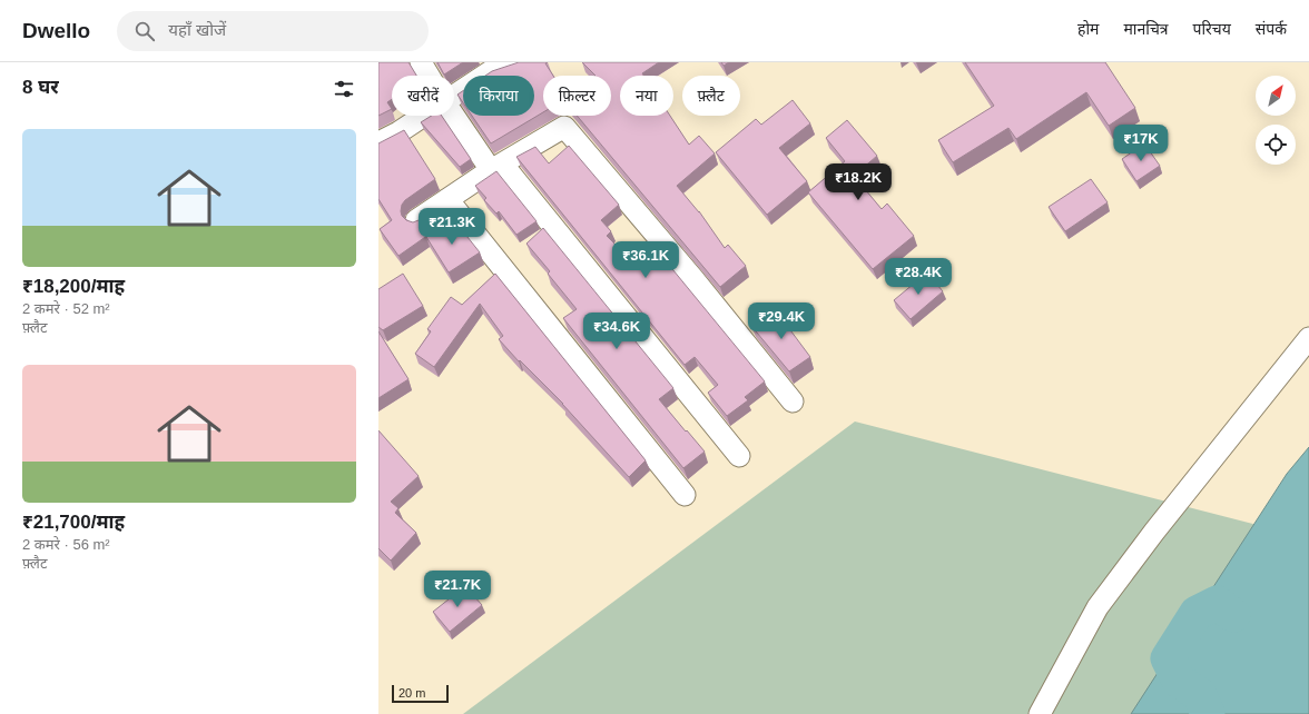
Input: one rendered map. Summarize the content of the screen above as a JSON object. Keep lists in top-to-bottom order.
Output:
{
  "scale_bar": "20 m",
  "north": "top right",
  "page": {
    "header": "Dwello",
    "search": "यहाँ खोजें",
    "nav": [
      "होम",
      "मानचित्र",
      "परिचय",
      "संपर्क"
    ],
    "heading": "8 घर",
    "chip": [
      "खरीदें",
      "किराया",
      "फ़िल्टर",
      "नया",
      "फ़्लैट"
    ],
    "list": [
      {
        "name": "₹18,200/माह",
        "note": "2 कमरे · 52 m² · फ़्लैट"
      },
      {
        "name": "₹21,700/माह",
        "note": "2 कमरे · 56 m² · फ़्लैट"
      }
    ],
    "price": [
      "₹17K",
      "₹18.2K",
      "₹21.3K",
      "₹36.1K",
      "₹28.4K",
      "₹29.4K",
      "₹34.6K",
      "₹21.7K"
    ],
    "scale": "20 m"
  }
}
